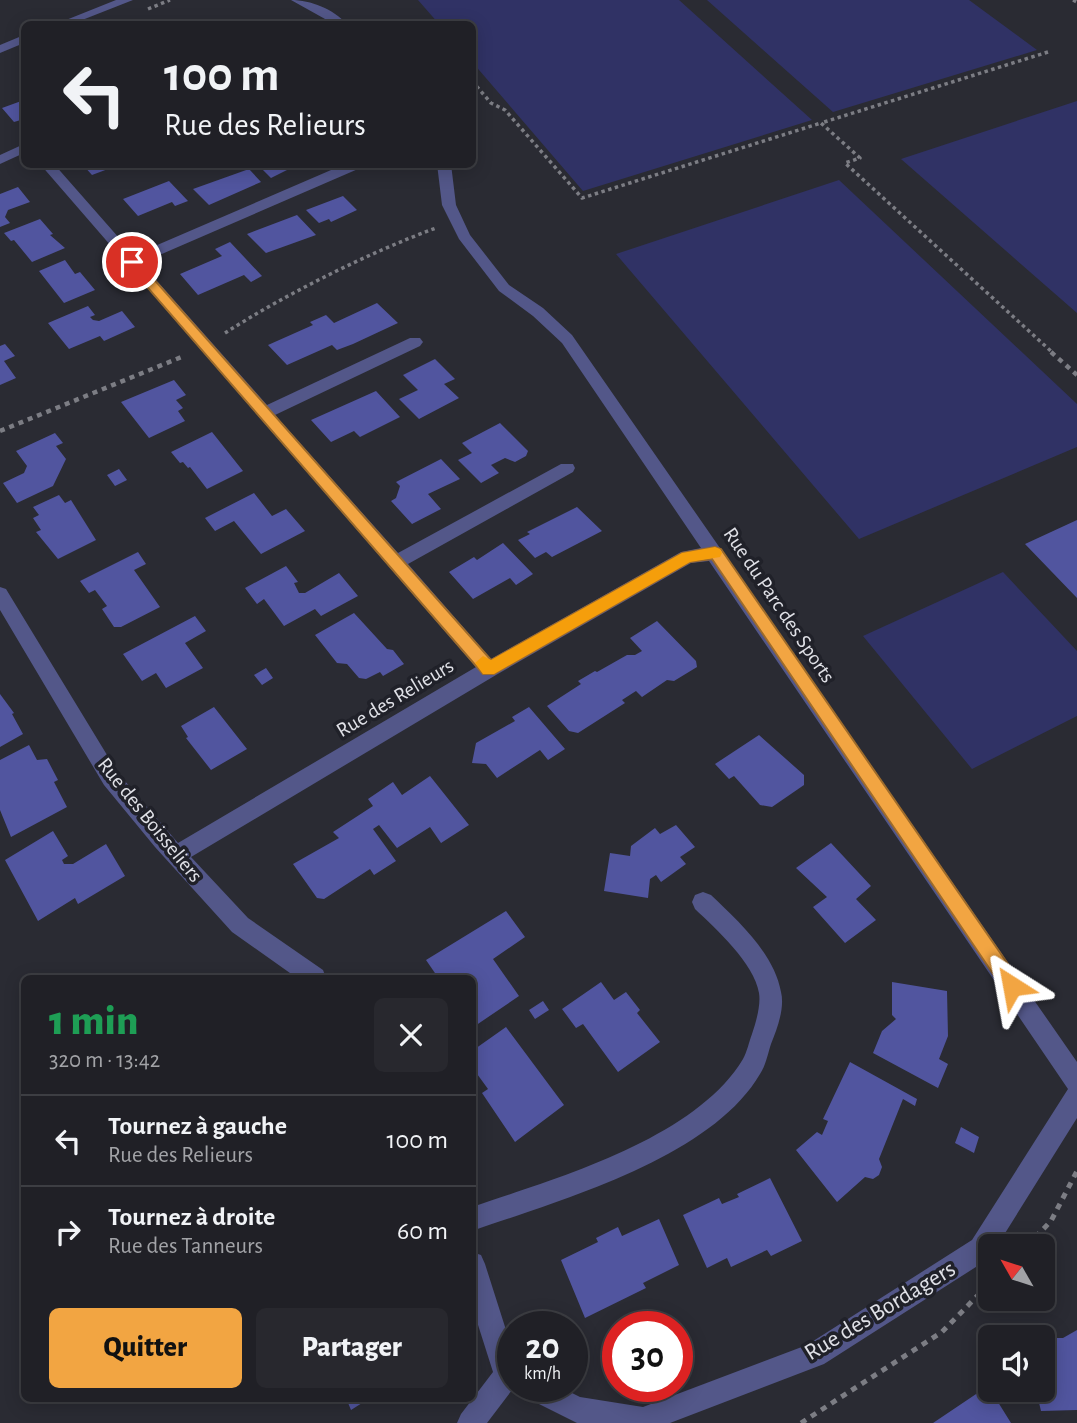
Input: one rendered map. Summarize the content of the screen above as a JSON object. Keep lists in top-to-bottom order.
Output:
{
  "streets": {
    "street": [
      "Rue du Parc des Sports",
      "Rue des Relieurs",
      "Rue des Boisseliers",
      "Rue des Bordagers"
    ]
  },
  "crossings": [
    ["Rue du Parc des Sports", "Rue des Relieurs"],
    ["Rue des Relieurs", "Rue des Boisseliers"]
  ],
  "north": "top left",
  "page": {
    "turn": ["100 m", "Rue des Relieurs"],
    "heading": ["1 min", "320 m · 13:42"],
    "list": [
      {
        "name": "Tournez à gauche",
        "note": "Rue des Relieurs",
        "value": "100 m"
      },
      {
        "name": "Tournez à droite",
        "note": "Rue des Tanneurs",
        "value": "60 m"
      }
    ],
    "buttons": ["Quitter", "Partager"],
    "speed": "20 km/h",
    "limit": "30"
  }
}
